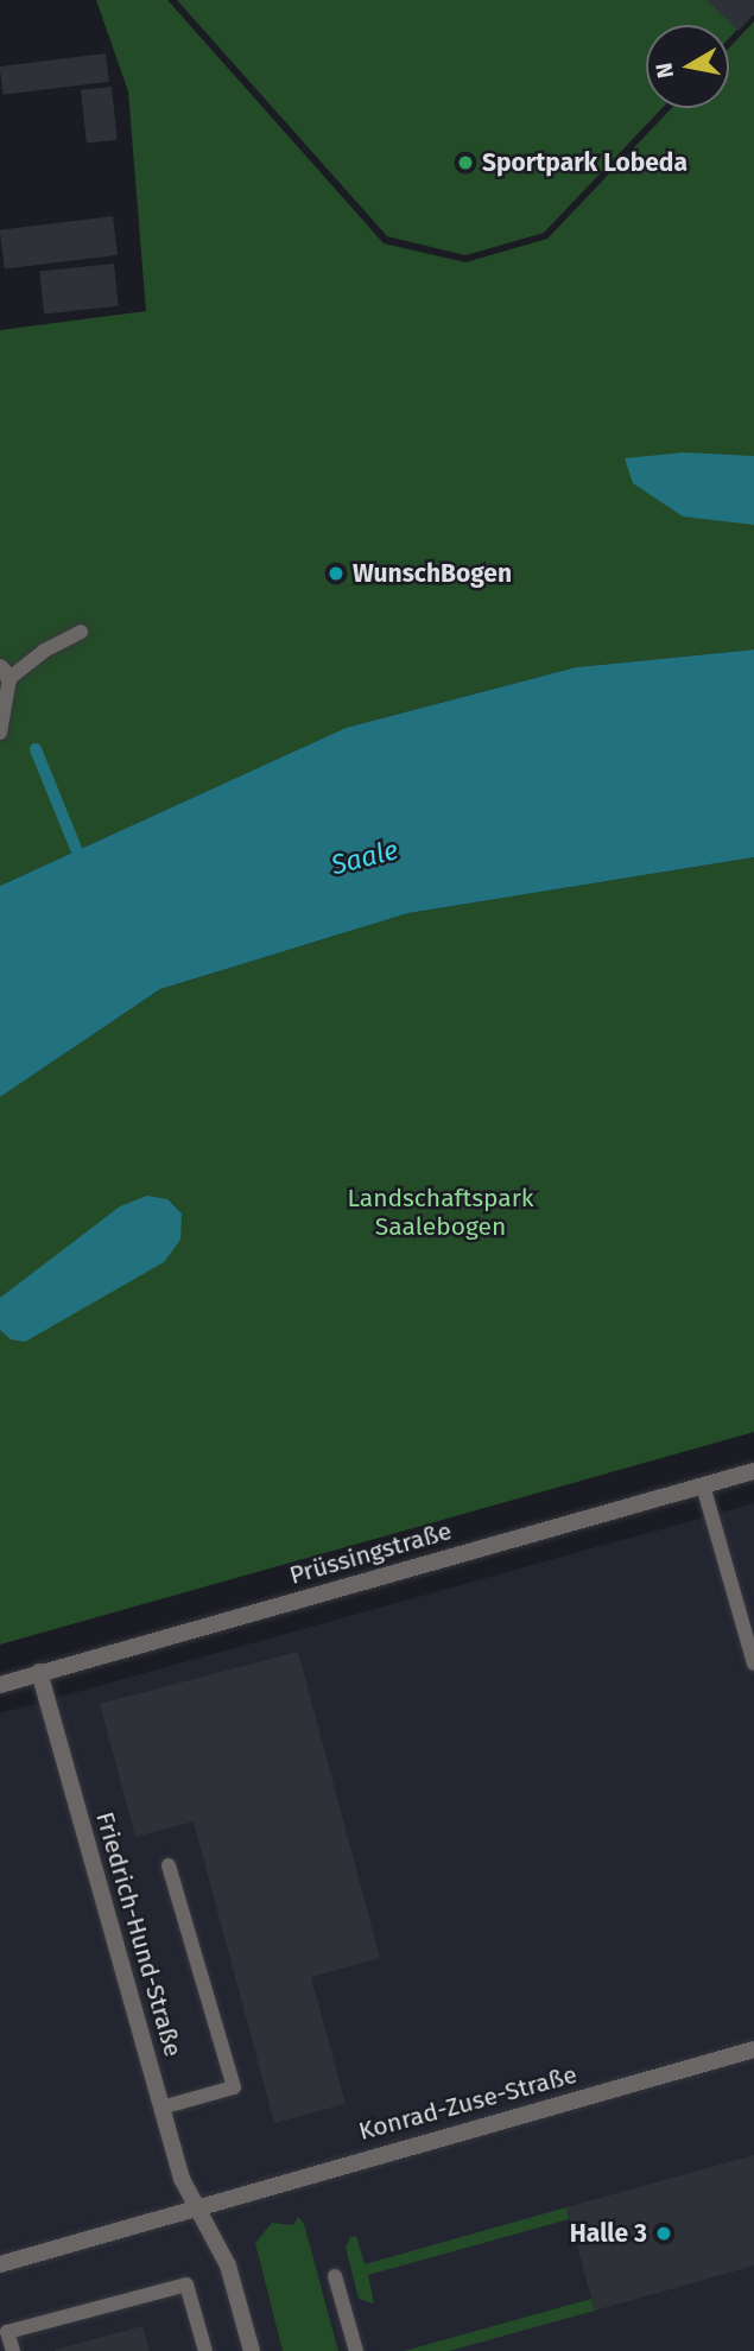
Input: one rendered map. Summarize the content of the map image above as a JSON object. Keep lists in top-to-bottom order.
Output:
{
  "streets": {
    "street": ["Prüssingstraße", "Friedrich-Hund-Straße", "Konrad-Zuse-Straße"]
  },
  "crossings": [
    ["Prüssingstraße", "Friedrich-Hund-Straße"],
    ["Friedrich-Hund-Straße", "Konrad-Zuse-Straße"]
  ],
  "water": ["Saale"],
  "parks": ["Landschaftspark Saalebogen"],
  "places": ["Sportpark Lobeda", "WunschBogen", "Halle 3"],
  "north": "left"
}
